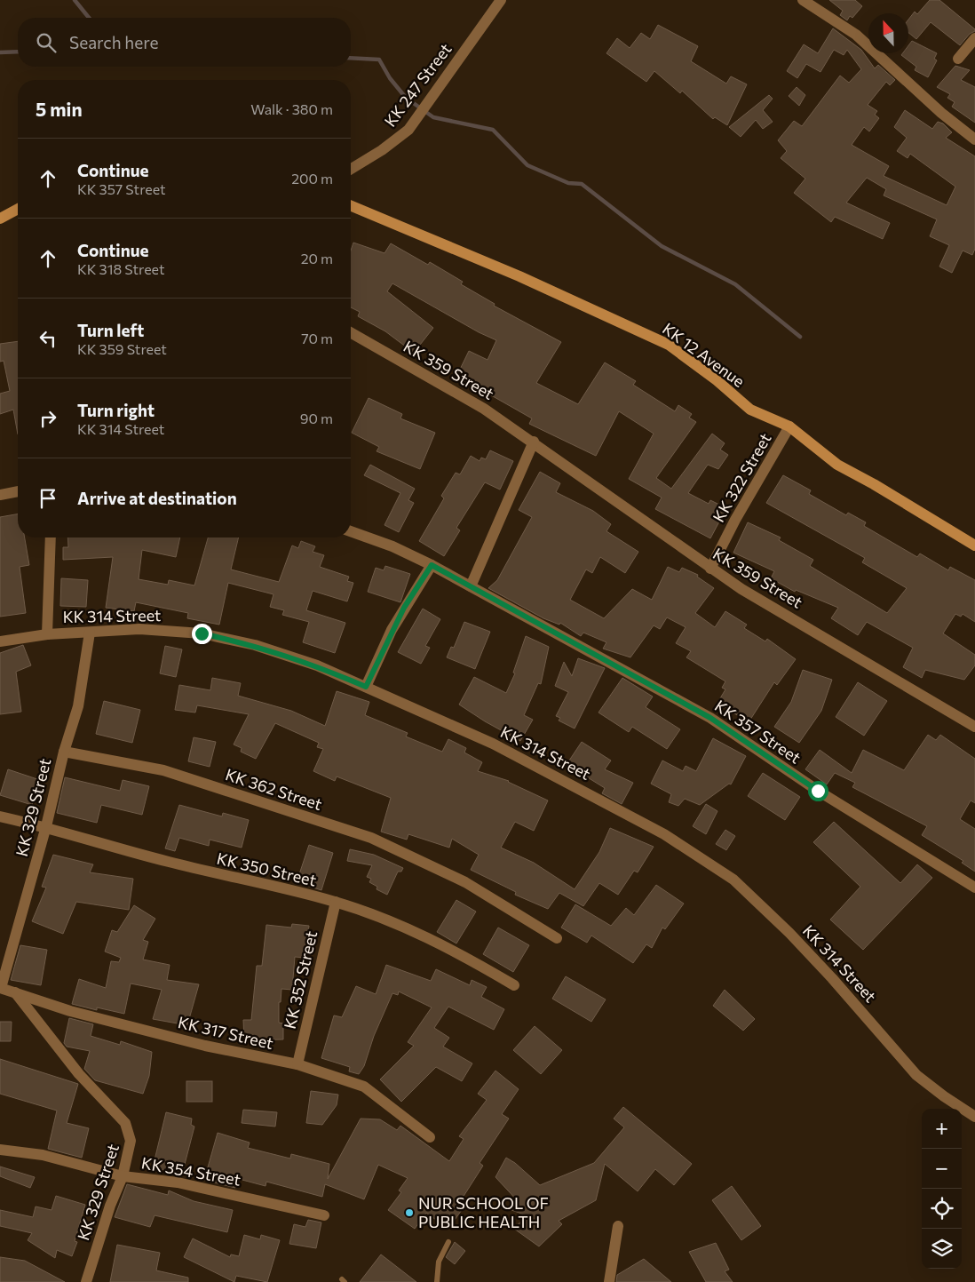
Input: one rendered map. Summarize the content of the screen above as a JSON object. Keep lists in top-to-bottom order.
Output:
{
  "streets": {
    "main road": ["KK 12 Avenue"],
    "street": [
      "KK 247 Street",
      "KK 359 Street",
      "KK 322 Street",
      "KK 314 Street",
      "KK 357 Street",
      "KK 362 Street",
      "KK 329 Street",
      "KK 350 Street",
      "KK 352 Street",
      "KK 317 Street",
      "KK 354 Street"
    ]
  },
  "crossings": [
    ["KK 12 Avenue", "KK 322 Street"],
    ["KK 359 Street", "KK 322 Street"],
    ["KK 314 Street", "KK 329 Street"],
    ["KK 362 Street", "KK 329 Street"],
    ["KK 329 Street", "KK 350 Street"],
    ["KK 329 Street", "KK 317 Street"],
    ["KK 329 Street", "KK 354 Street"],
    ["KK 350 Street", "KK 352 Street"],
    ["KK 352 Street", "KK 317 Street"]
  ],
  "places": ["NUR SCHOOL OF PUBLIC HEALTH"],
  "north": "top",
  "page": {
    "search": "Search here",
    "heading": ["5 min", "Walk · 380 m"],
    "list": [
      ["Continue", "KK 357 Street", "200 m"],
      ["Continue", "KK 318 Street", "20 m"],
      ["Turn left", "KK 359 Street", "70 m"],
      ["Turn right", "KK 314 Street", "90 m"],
      "Arrive at destination"
    ],
    "map_buttons": ["+", "−"]
  }
}
